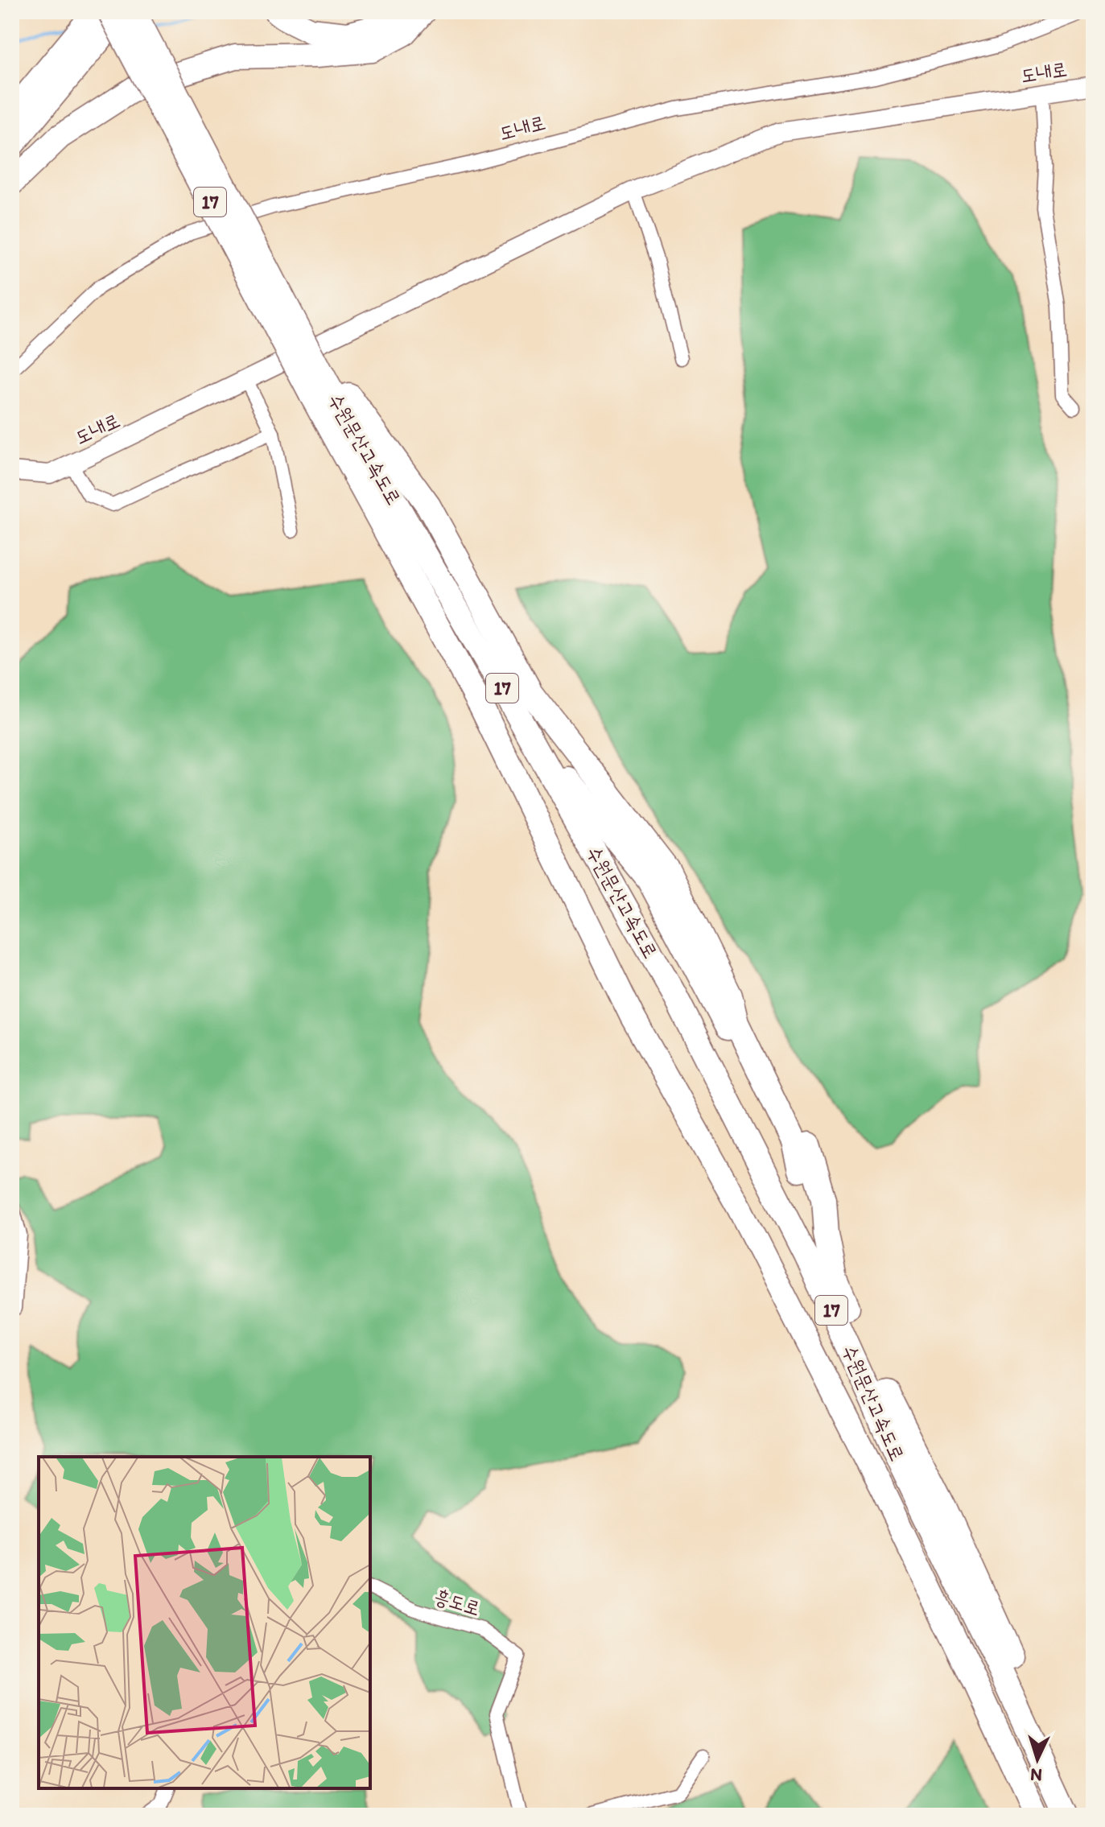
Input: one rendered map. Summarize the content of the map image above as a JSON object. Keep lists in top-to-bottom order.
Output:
{
  "streets": {
    "highway": ["17", "수원문산고속도로"],
    "street": ["도내로", "흥도로"]
  },
  "north": "bottom"
}
